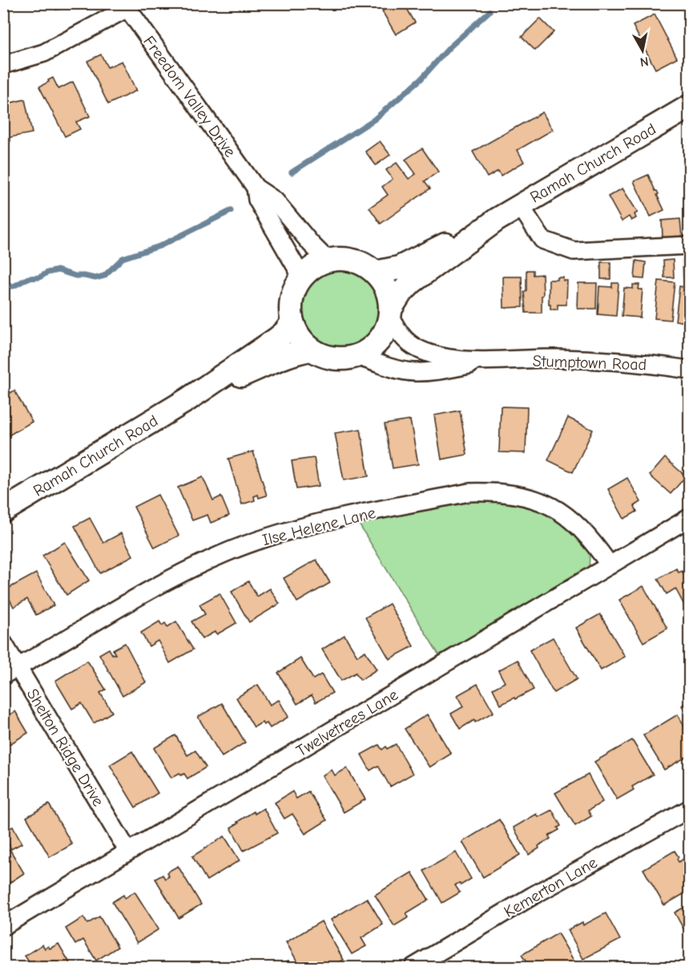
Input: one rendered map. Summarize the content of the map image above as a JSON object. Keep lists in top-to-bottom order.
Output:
{
  "streets": {
    "main road": ["Ramah Church Road"],
    "street": [
      "Freedom Valley Drive",
      "Stumptown Road",
      "Ilse Helene Lane",
      "Twelvetrees Lane",
      "Shelton Ridge Drive",
      "Kemerton Lane"
    ]
  },
  "crossings": [
    ["Freedom Valley Drive", "Ramah Church Road"],
    ["Freedom Valley Drive", "Stumptown Road"],
    ["Ramah Church Road", "Stumptown Road"],
    ["Ilse Helene Lane", "Twelvetrees Lane"],
    ["Ilse Helene Lane", "Shelton Ridge Drive"],
    ["Twelvetrees Lane", "Shelton Ridge Drive"]
  ],
  "north": "bottom"
}
